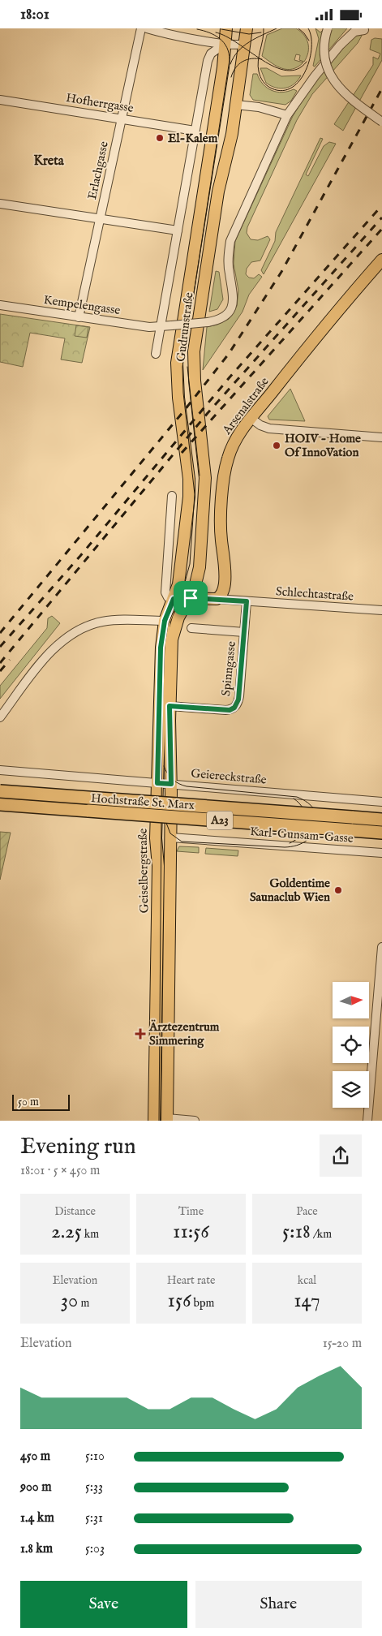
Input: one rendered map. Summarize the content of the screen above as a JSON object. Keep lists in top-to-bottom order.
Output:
{
  "streets": {
    "highway": ["Hochstraße St. Marx", "A23"],
    "main road": ["Gudrunstraße", "Arsenalstraße", "Geiselbergstraße"],
    "street": [
      "Hofherrgasse",
      "Erlachgasse",
      "Kempelengasse",
      "Schlechtastraße",
      "Spinngasse",
      "Geiereckstraße",
      "Karl-Gunsam-Gasse"
    ]
  },
  "crossings": [
    ["Hofherrgasse", "Erlachgasse"],
    ["Hofherrgasse", "Gudrunstraße"],
    ["Erlachgasse", "Kempelengasse"],
    ["Kempelengasse", "Gudrunstraße"],
    ["Gudrunstraße", "Geiselbergstraße"],
    ["Arsenalstraße", "Schlechtastraße"],
    ["Schlechtastraße", "Spinngasse"],
    ["Spinngasse", "Geiselbergstraße"],
    ["Geiereckstraße", "Geiselbergstraße"],
    ["Karl-Gunsam-Gasse", "Geiselbergstraße"]
  ],
  "districts": ["Kreta"],
  "places": {
    "other": ["El-Kalem", "HOIV - Home Of InnoVation", "Goldentime Saunaclub Wien"],
    "health": ["Ärztezentrum Simmering"]
  },
  "scale_bar": "50 m",
  "north": "right",
  "page": {
    "status": "18:01",
    "scale": "50 m",
    "heading": ["Evening run", "18:01 · 5 × 450 m"],
    "stats": [
      ["Distance", "2.25 km"],
      ["Time", "11:56"],
      ["Pace", "5:18 /km"],
      ["Elevation", "30 m"],
      ["Heart rate", "156 bpm"],
      ["kcal", "147"]
    ],
    "chart": ["Elevation", "15–20 m"],
    "list": [
      {
        "name": "450 m",
        "note": "5:10"
      },
      {
        "name": "900 m",
        "note": "5:33"
      },
      {
        "name": "1.4 km",
        "note": "5:31"
      },
      {
        "name": "1.8 km",
        "note": "5:03"
      }
    ],
    "buttons": ["Save", "Share"]
  }
}
